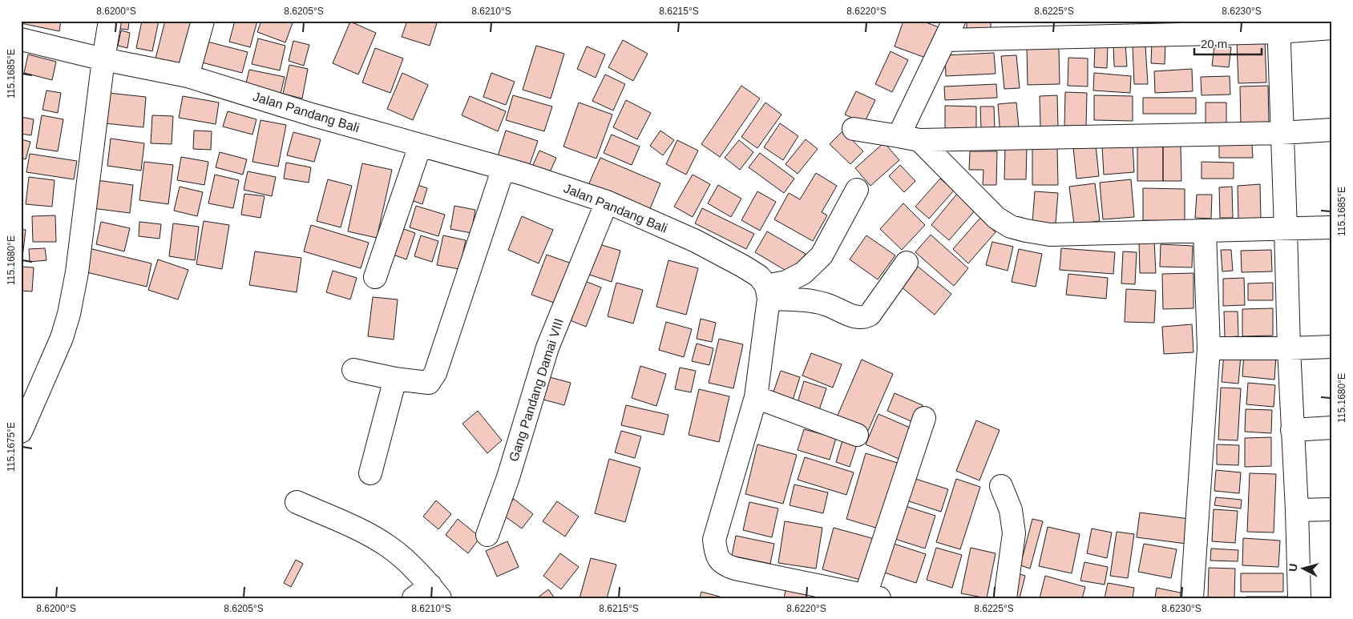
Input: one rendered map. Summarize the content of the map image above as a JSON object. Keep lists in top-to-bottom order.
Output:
{
  "streets": {
    "street": ["Jalan Pandang Bali", "Gang Pandang Damai VIII"]
  },
  "crossings": [
    ["Jalan Pandang Bali", "Gang Pandang Damai VIII"]
  ],
  "scale_bar": "20 m",
  "north": "left",
  "coordinates": [
    "8.6200°S",
    "8.6205°S",
    "8.6210°S",
    "8.6215°S",
    "8.6220°S",
    "8.6225°S",
    "8.6230°S",
    "115.1685°E",
    "115.1680°E",
    "115.1675°E"
  ]
}
